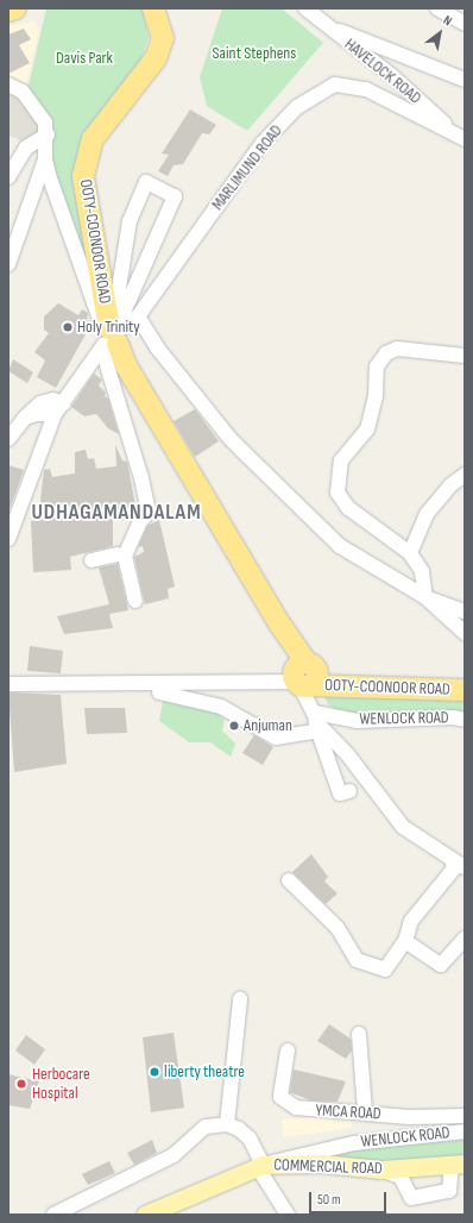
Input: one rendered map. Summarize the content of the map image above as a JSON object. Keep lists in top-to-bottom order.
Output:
{
  "streets": {
    "highway": ["OOTY-COONOOR ROAD"],
    "main road": ["COMMERCIAL ROAD"],
    "street": [
      "HAVELOCK ROAD",
      "MARLIMUND ROAD",
      "WENLOCK ROAD",
      "YMCA ROAD"
    ]
  },
  "crossings": [
    ["HAVELOCK ROAD", "MARLIMUND ROAD"],
    ["MARLIMUND ROAD", "OOTY-COONOOR ROAD"],
    ["WENLOCK ROAD", "COMMERCIAL ROAD"]
  ],
  "districts": ["UDHAGAMANDALAM"],
  "parks": ["Saint Stephens", "Davis Park"],
  "places": [
    "Holy Trinity",
    "Anjuman",
    "liberty theatre",
    "Herbocare Hospital"
  ],
  "scale_bar": "50 m",
  "north": "top right"
}
